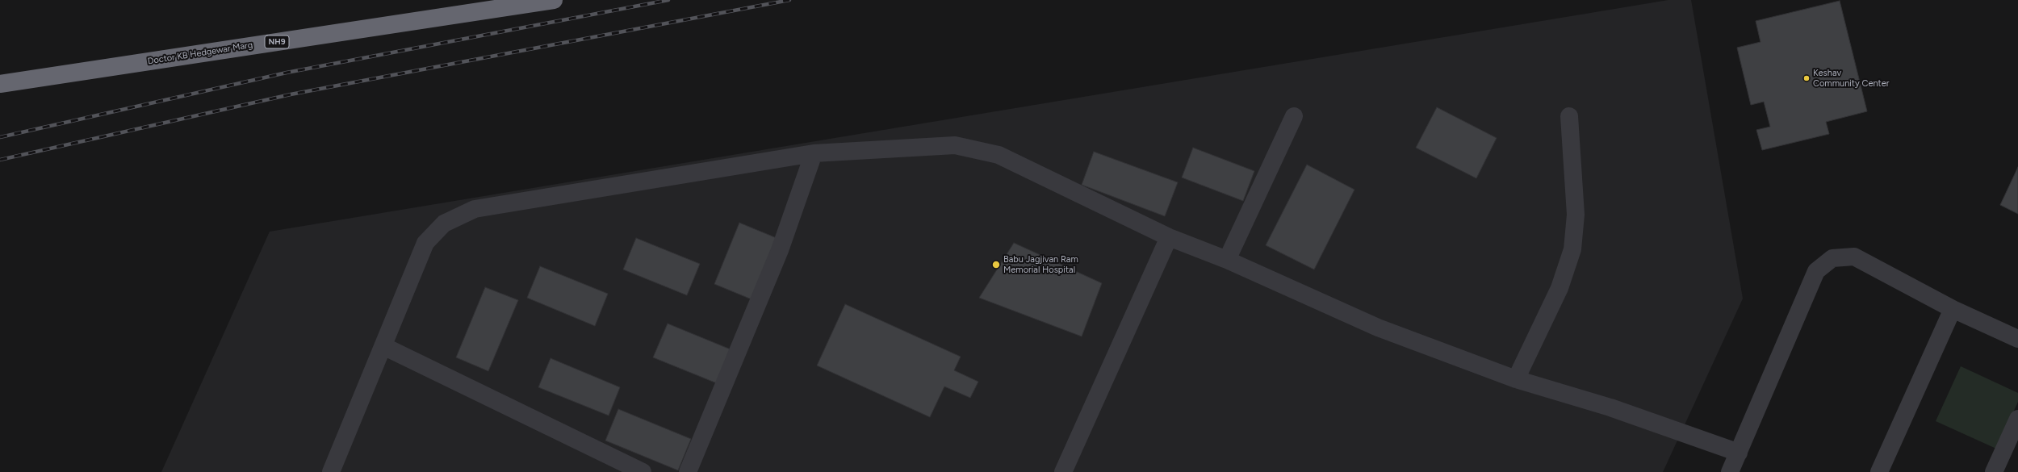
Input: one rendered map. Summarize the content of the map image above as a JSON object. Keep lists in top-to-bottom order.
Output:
{
  "streets": {
    "highway": ["NH9", "Doctor KB Hedgewar Marg"]
  },
  "places": ["Keshav Community Center", "Babu Jagjivan Ram Memorial Hospital"]
}
